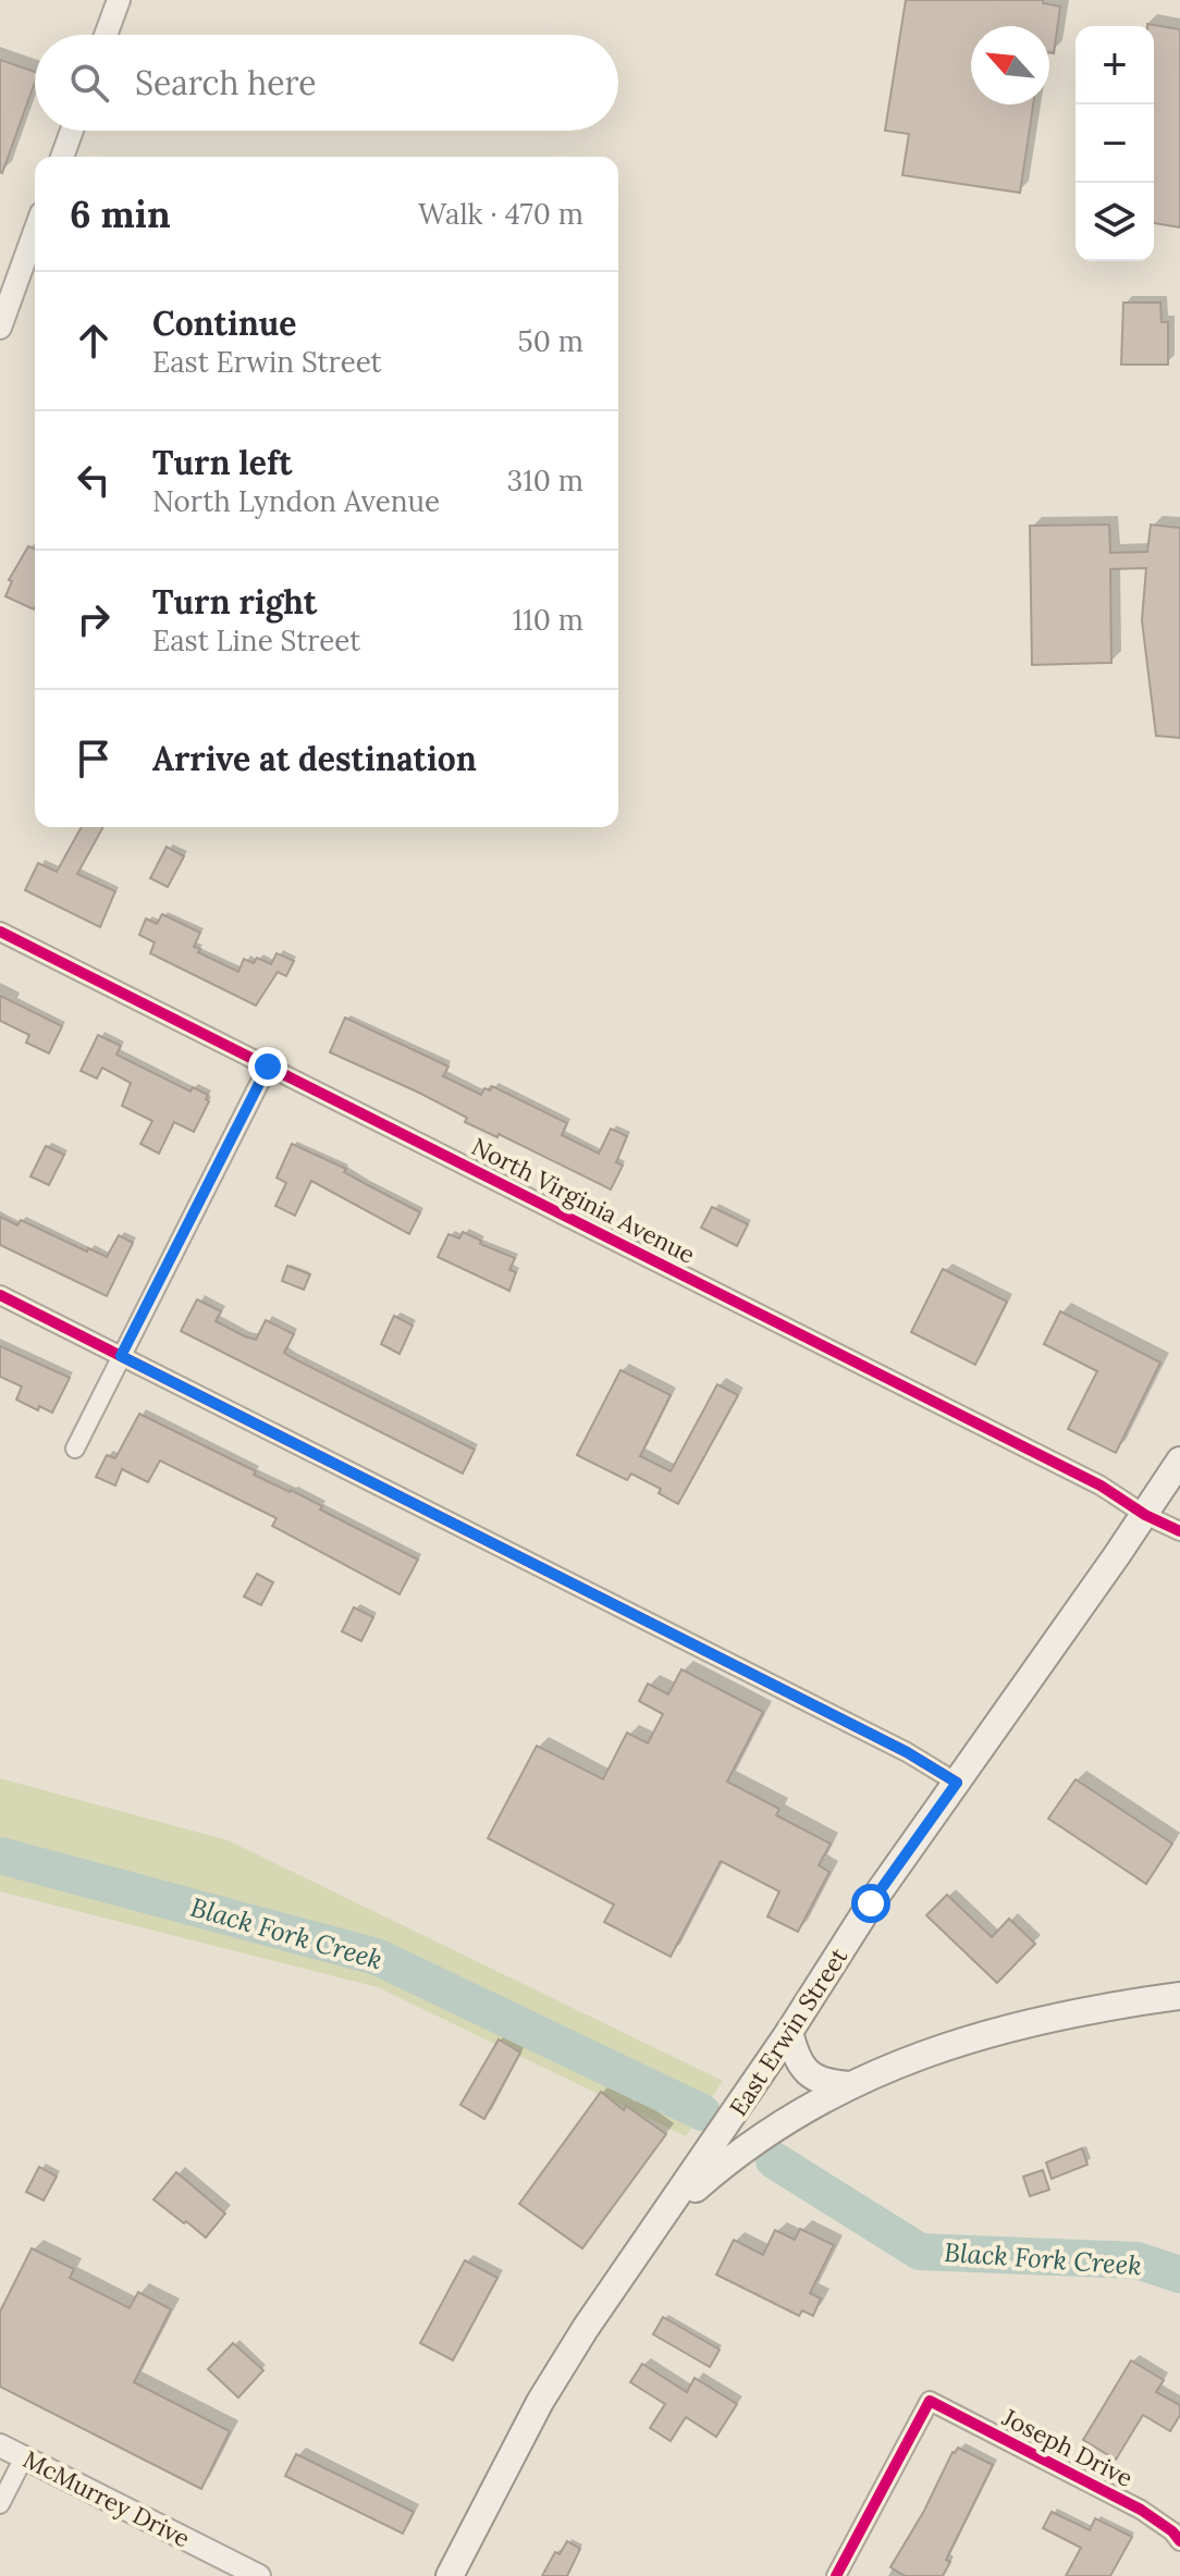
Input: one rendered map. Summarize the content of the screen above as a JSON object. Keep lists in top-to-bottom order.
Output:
{
  "streets": {
    "main road": ["East Erwin Street"],
    "street": ["North Virginia Avenue", "Joseph Drive", "McMurrey Drive"]
  },
  "crossings": [
    ["North Virginia Avenue", "East Erwin Street"]
  ],
  "water": ["Black Fork Creek"],
  "north": "top left",
  "page": {
    "map_buttons": ["+", "−"],
    "search": "Search here",
    "heading": ["6 min", "Walk · 470 m"],
    "list": [
      ["Continue", "East Erwin Street", "50 m"],
      ["Turn left", "North Lyndon Avenue", "310 m"],
      ["Turn right", "East Line Street", "110 m"],
      "Arrive at destination"
    ]
  }
}
